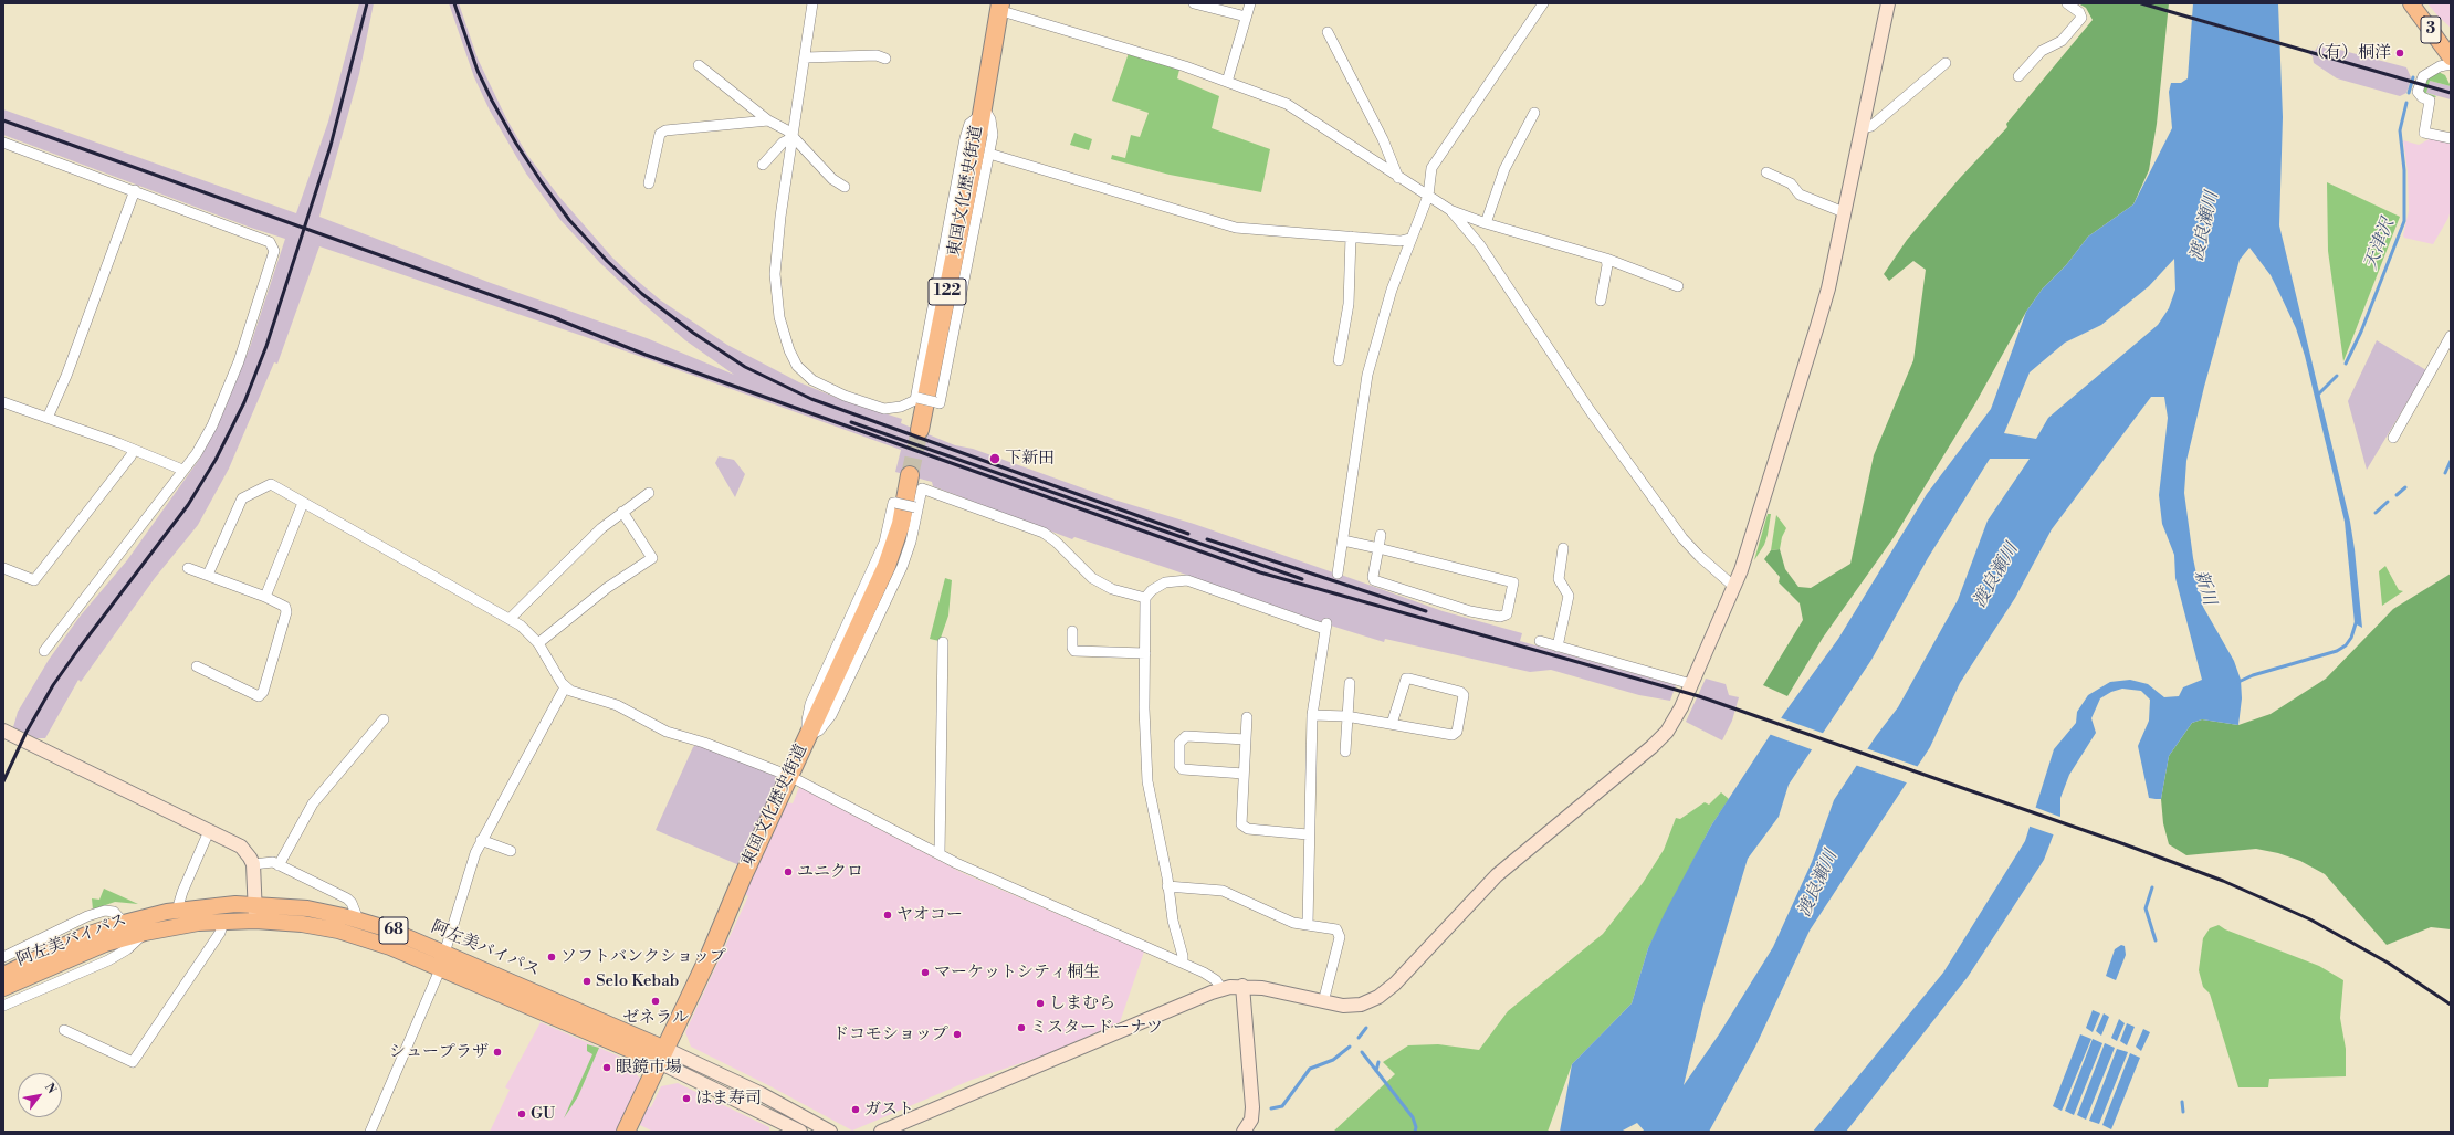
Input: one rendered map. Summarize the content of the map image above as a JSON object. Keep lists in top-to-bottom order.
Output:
{
  "streets": {
    "highway": ["東国文化歴史街道", "122"],
    "main road": ["3", "68", "阿左美バイパス"]
  },
  "crossings": [
    ["東国文化歴史街道", "阿左美バイパス"]
  ],
  "water": ["渡良瀬川", "天津沢", "新川"],
  "places": [
    "（有）桐洋",
    "下新田",
    "ユニクロ",
    "ヤオコー",
    "ソフトバンクショップ",
    "マーケットシティ桐生",
    "Selo Kebab",
    "ゼネラル",
    "しまむら",
    "ミスタードーナツ",
    "ドコモショップ",
    "シュープラザ",
    "眼鏡市場",
    "はま寿司",
    "ガスト",
    "GU"
  ],
  "north": "top right"
}
